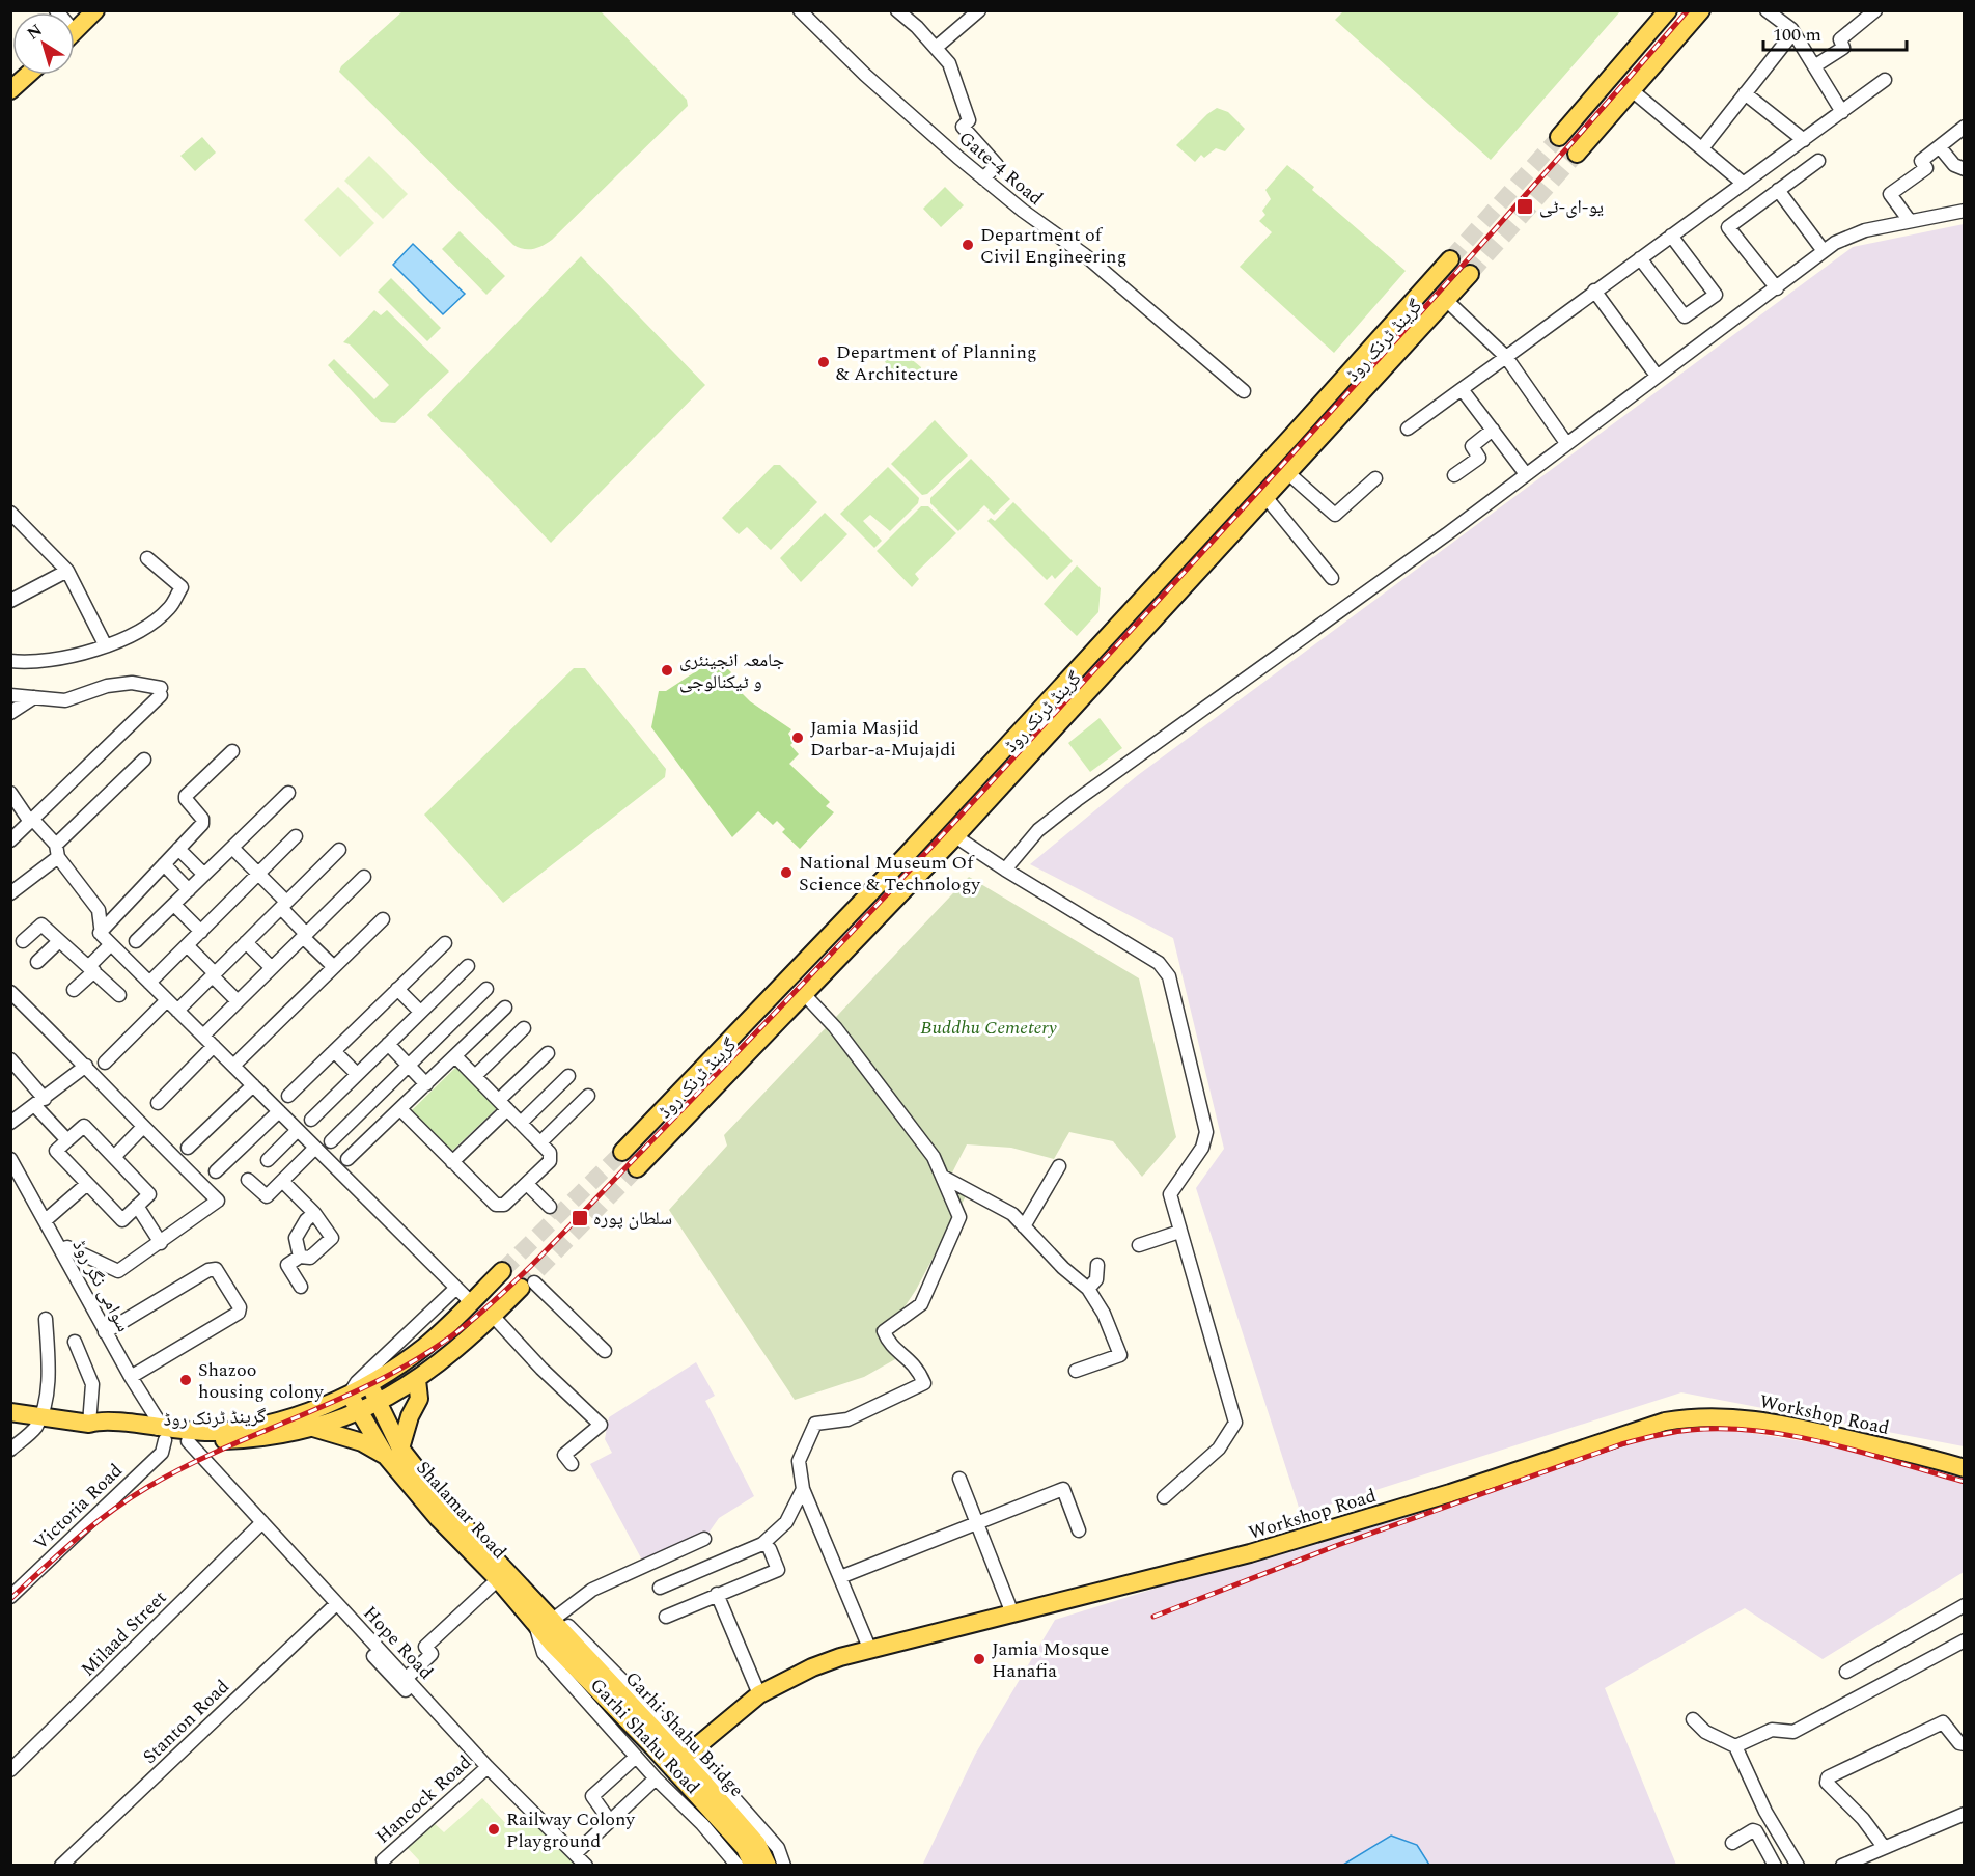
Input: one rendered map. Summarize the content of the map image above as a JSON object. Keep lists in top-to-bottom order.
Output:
{
  "streets": {
    "main road": [
      "گرینڈ ٹرنک روڈ",
      "Workshop Road",
      "Shalamar Road",
      "Garhi Shahu Bridge"
    ],
    "street": [
      "Gate-4 Road",
      "سوامی نگر روڈ",
      "Victoria Road",
      "Milaad Street",
      "Hope Road",
      "Stanton Road",
      "Garhi Shahu Road",
      "Hancock Road"
    ]
  },
  "crossings": [
    ["گرینڈ ٹرنک روڈ", "سوامی نگر روڈ"],
    ["گرینڈ ٹرنک روڈ", "Victoria Road"],
    ["گرینڈ ٹرنک روڈ", "Shalamar Road"],
    ["گرینڈ ٹرنک روڈ", "Hope Road"],
    ["سوامی نگر روڈ", "Victoria Road"],
    ["Workshop Road", "Garhi Shahu Road"],
    ["Shalamar Road", "Garhi Shahu Bridge"],
    ["Shalamar Road", "Garhi Shahu Road"],
    ["Milaad Street", "Hope Road"],
    ["Hope Road", "Stanton Road"],
    ["Hope Road", "Hancock Road"]
  ],
  "parks": ["Buddhu Cemetery"],
  "places": {
    "transit": ["یو-ای-ٹی", "سلطان پورہ"],
    "other": [
      "Department of Civil Engineering",
      "Department of Planning & Architecture",
      "جامعہ انجینئری و ٹیکنالوجی",
      "Jamia Masjid Darbar-a-Mujajdi",
      "National Museum Of Science & Technology",
      "Shazoo housing colony",
      "Jamia Mosque Hanafia",
      "Railway Colony Playground"
    ]
  },
  "scale_bar": "100 m",
  "north": "top left"
}
